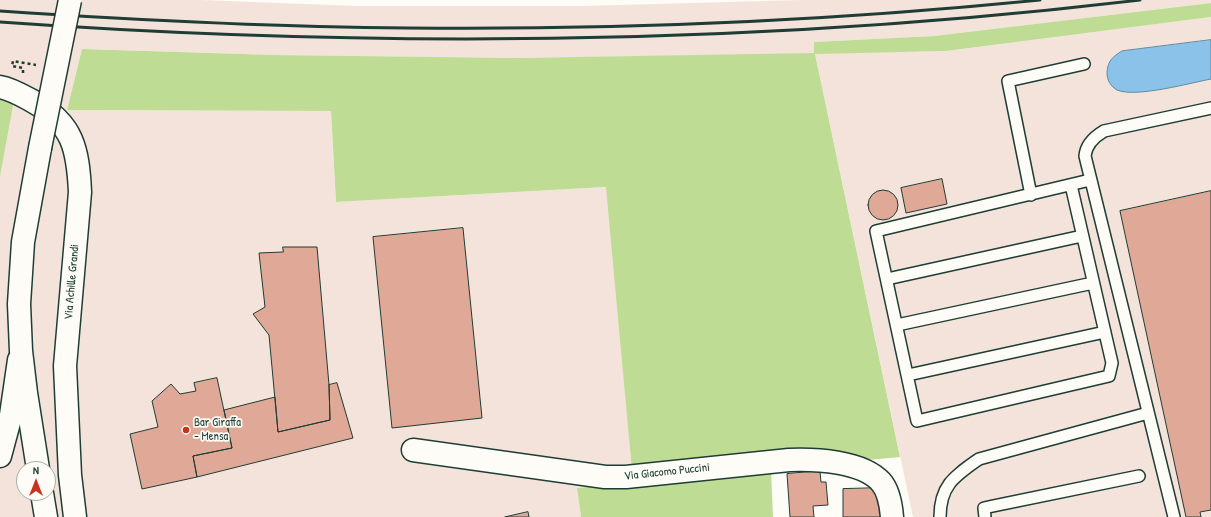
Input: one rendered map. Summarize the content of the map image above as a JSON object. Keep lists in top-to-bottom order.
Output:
{
  "streets": {
    "street": ["Via Achille Grandi", "Via Giacomo Puccini"]
  },
  "places": ["Bar Giraffa - Mensa"],
  "north": "top"
}
